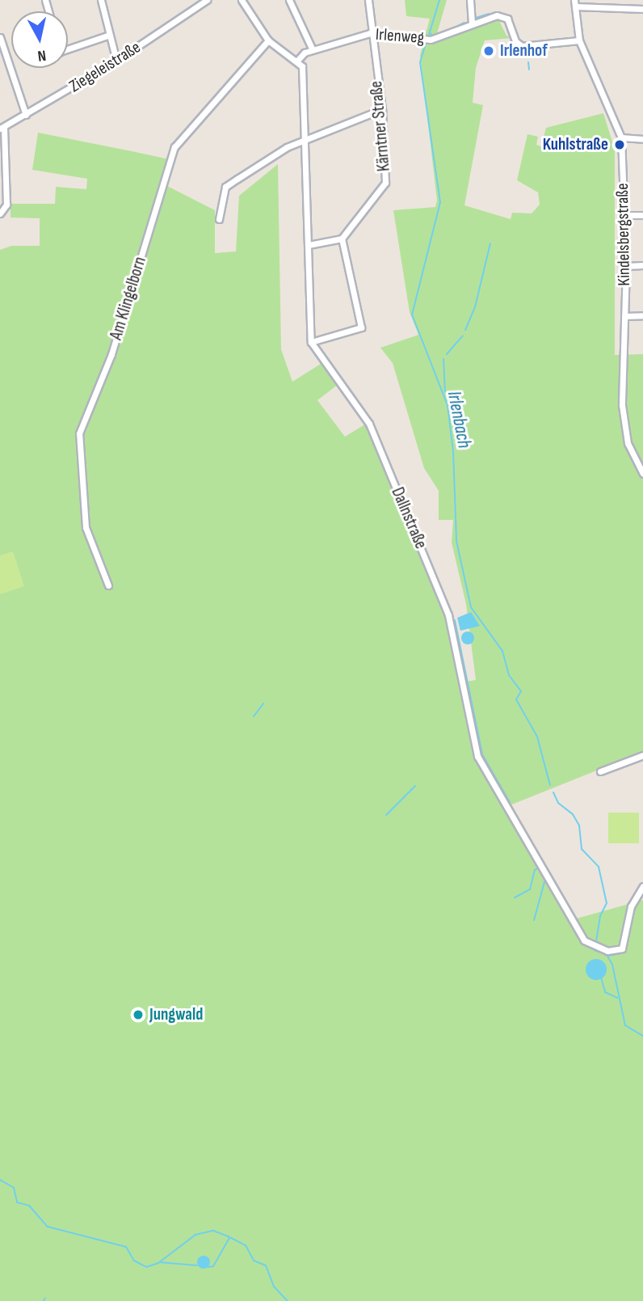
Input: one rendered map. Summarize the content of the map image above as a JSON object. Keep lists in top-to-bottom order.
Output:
{
  "streets": {
    "street": [
      "Irlenweg",
      "Ziegeleistraße",
      "Kärntner Straße",
      "Kindelsbergstraße",
      "Am Klingelborn",
      "Dallnstraße"
    ]
  },
  "crossings": [
    ["Irlenweg", "Kärntner Straße"],
    ["Irlenweg", "Kindelsbergstraße"]
  ],
  "water": ["Irlenbach"],
  "places": ["Irlenhof", "Kuhlstraße", "Jungwald"],
  "north": "bottom"
}
